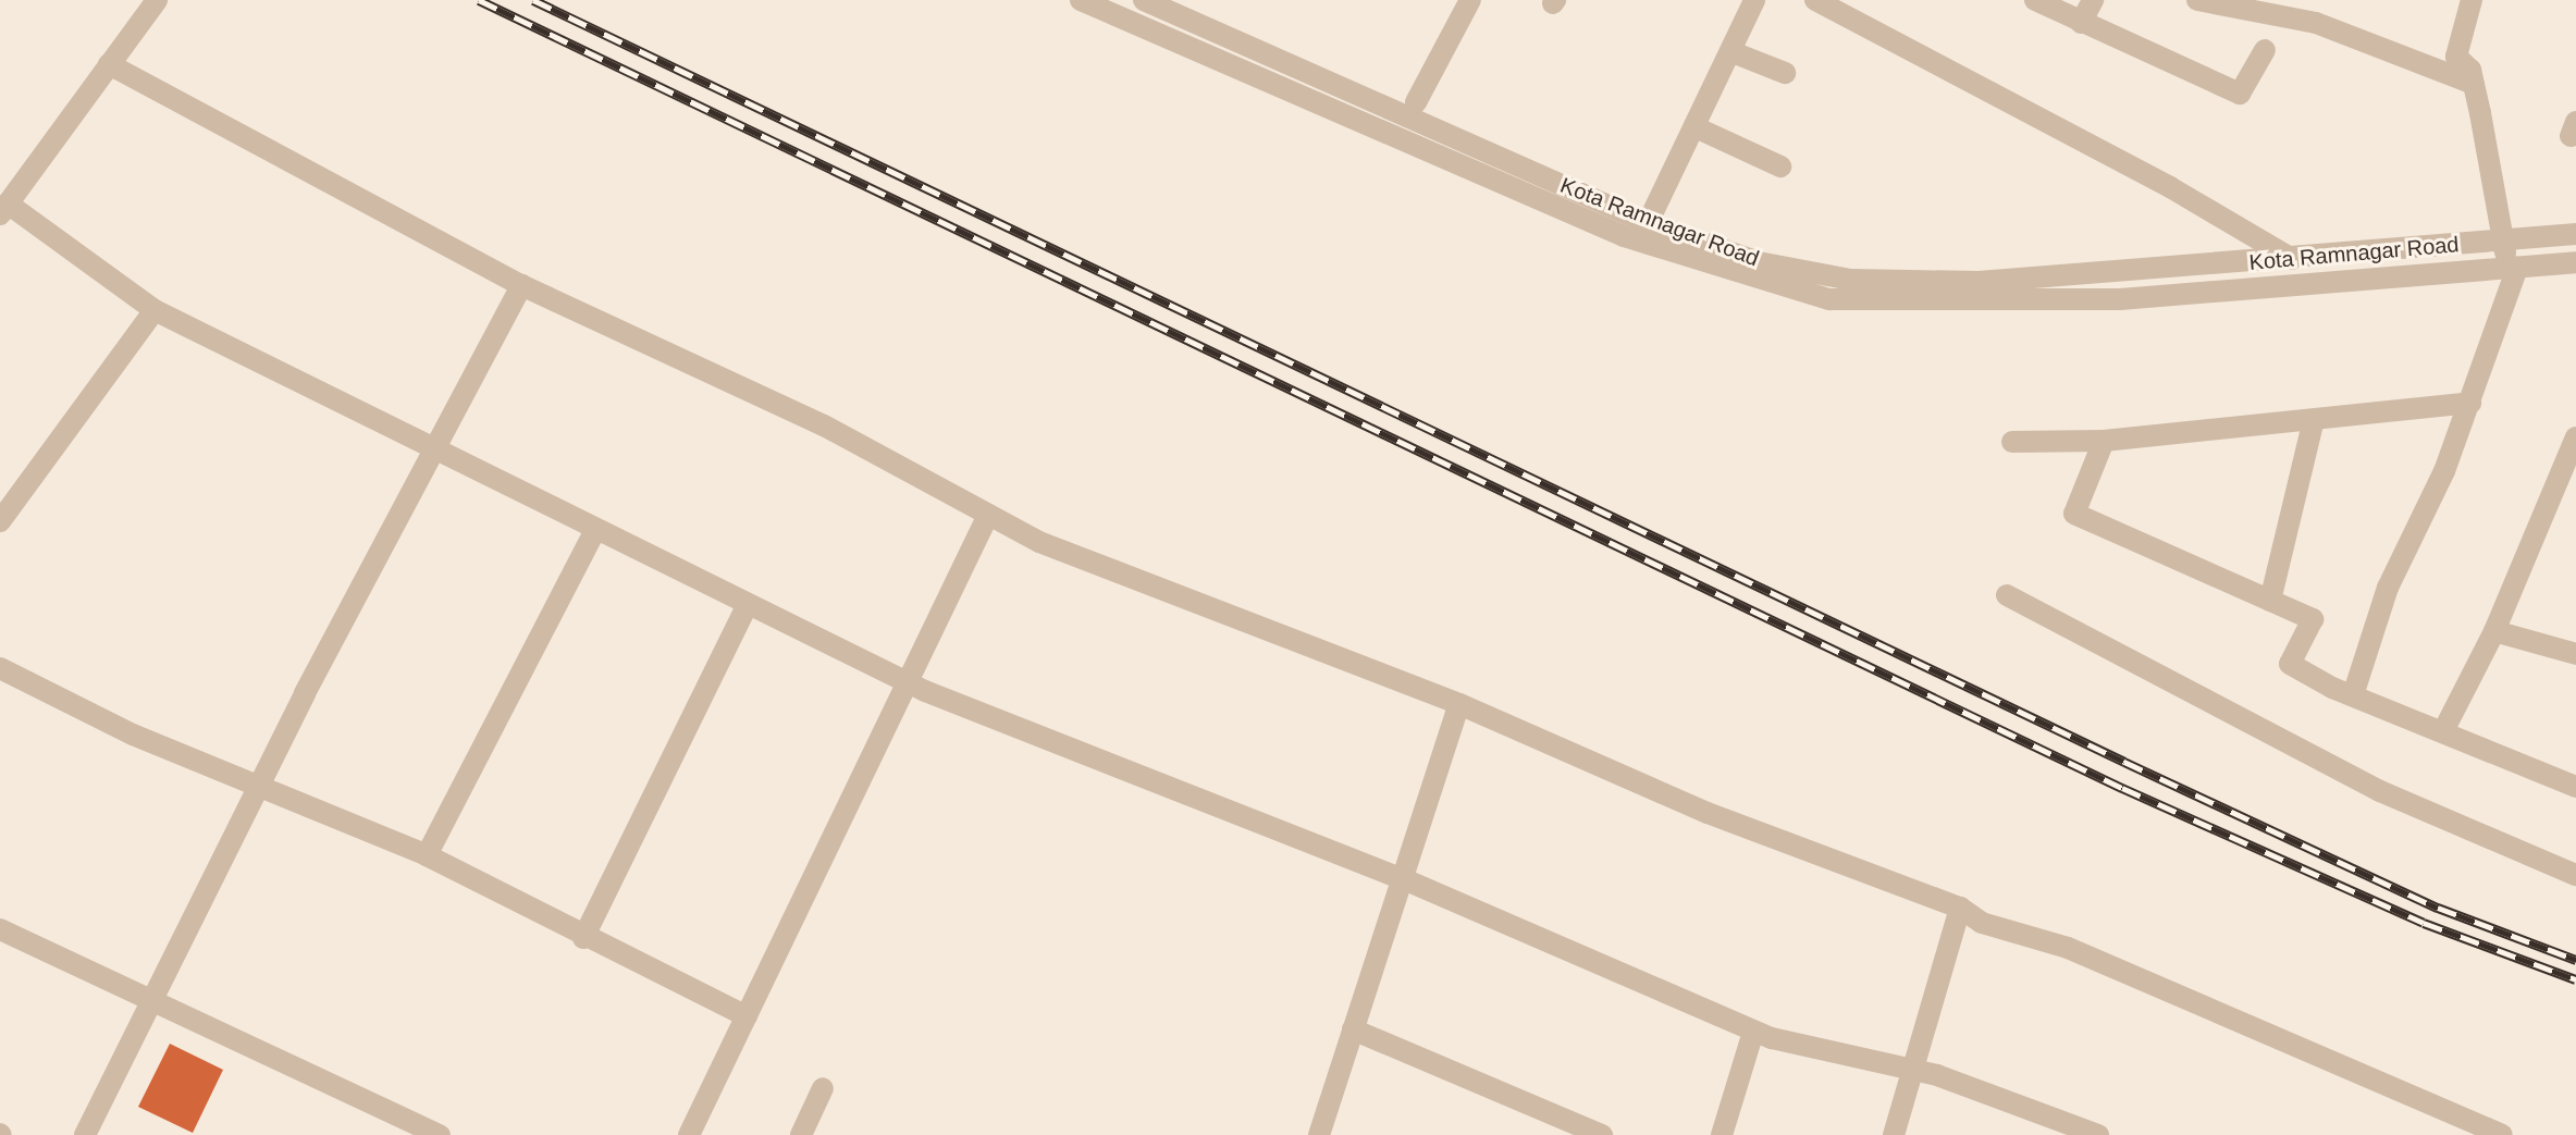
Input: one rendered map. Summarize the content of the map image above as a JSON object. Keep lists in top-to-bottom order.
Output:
{
  "streets": {
    "street": ["Kota Ramnagar Road"]
  }
}
